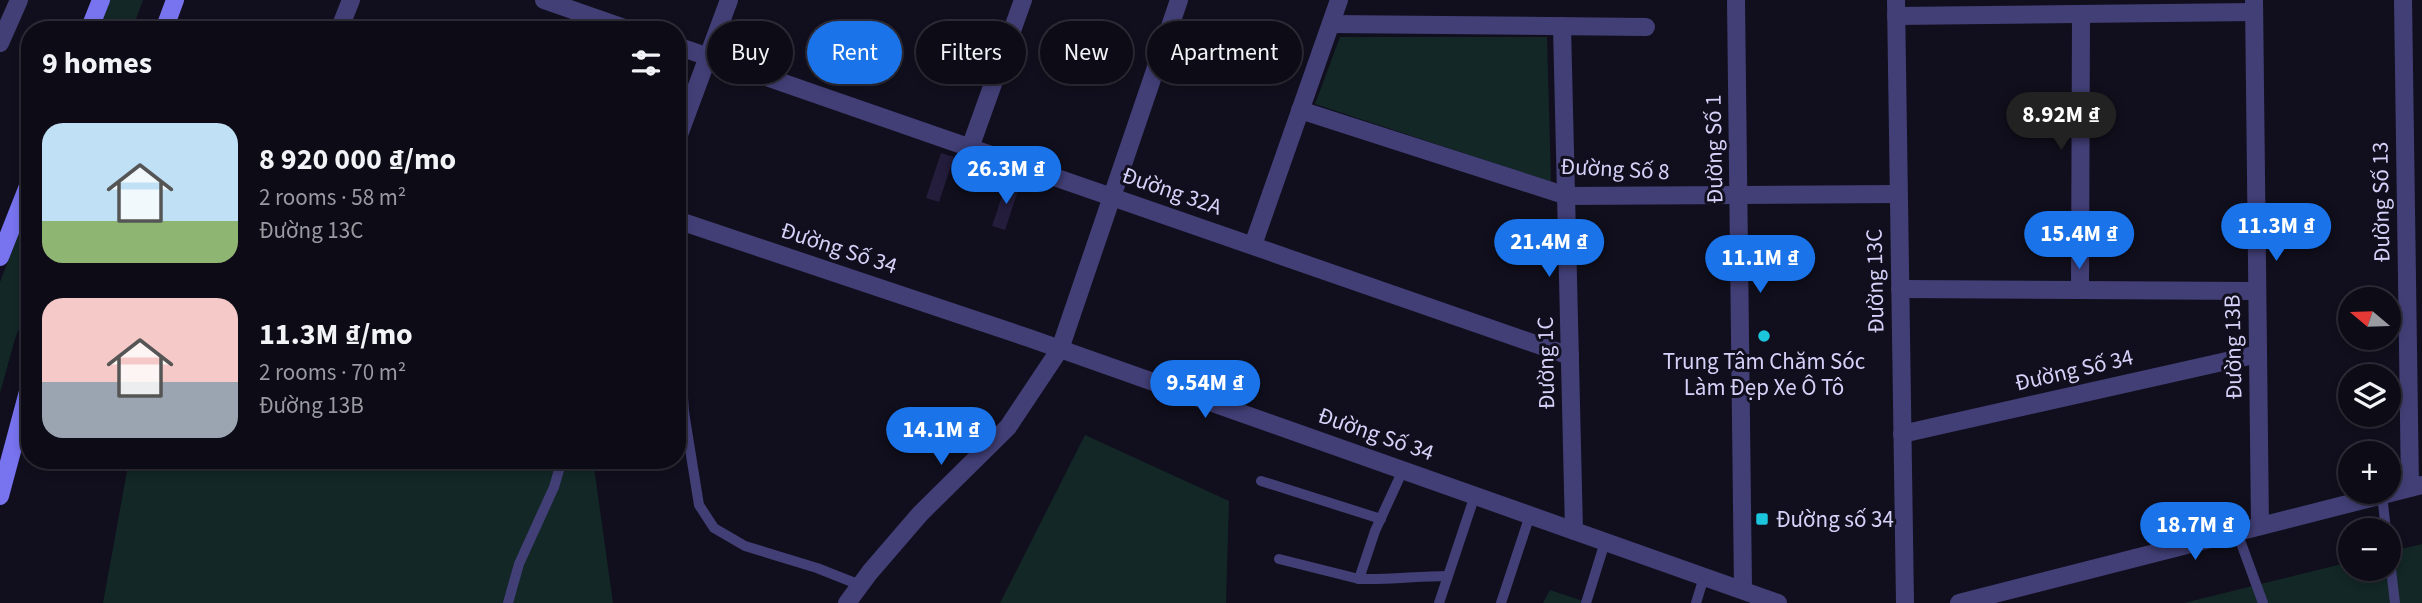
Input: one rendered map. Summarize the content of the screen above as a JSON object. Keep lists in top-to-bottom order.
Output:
{
  "streets": {
    "street": [
      "Đường Số 1",
      "Đường Số 8",
      "Đường 32A",
      "Đường Số 13",
      "Đường Số 34",
      "Đường 13C",
      "Đường 13B",
      "Đường 1C"
    ]
  },
  "crossings": [
    ["Đường Số 1", "Đường Số 8"],
    ["Đường Số 1", "Đường Số 34"],
    ["Đường Số 8", "Đường 13C"],
    ["Đường Số 8", "Đường 1C"],
    ["Đường 32A", "Đường 1C"],
    ["Đường Số 34", "Đường 13C"],
    ["Đường Số 34", "Đường 13B"],
    ["Đường Số 34", "Đường 1C"]
  ],
  "places": {
    "other": ["Trung Tâm Chăm Sóc Làm Đẹp Xe Ô Tô"],
    "transit": ["Đường số 34"]
  },
  "north": "left",
  "page": {
    "chip": [
      "Buy",
      "Rent",
      "Filters",
      "New",
      "Apartment"
    ],
    "heading": "9 homes",
    "price": [
      "8.92M ₫",
      "26.3M ₫",
      "11.3M ₫",
      "15.4M ₫",
      "21.4M ₫",
      "11.1M ₫",
      "9.54M ₫",
      "14.1M ₫",
      "18.7M ₫"
    ],
    "list": [
      {
        "name": "8 920 000 ₫/mo",
        "note": "2 rooms · 58 m² · Đường 13C"
      },
      {
        "name": "11.3M ₫/mo",
        "note": "2 rooms · 70 m² · Đường 13B"
      }
    ],
    "map_buttons": ["+", "−"]
  }
}
